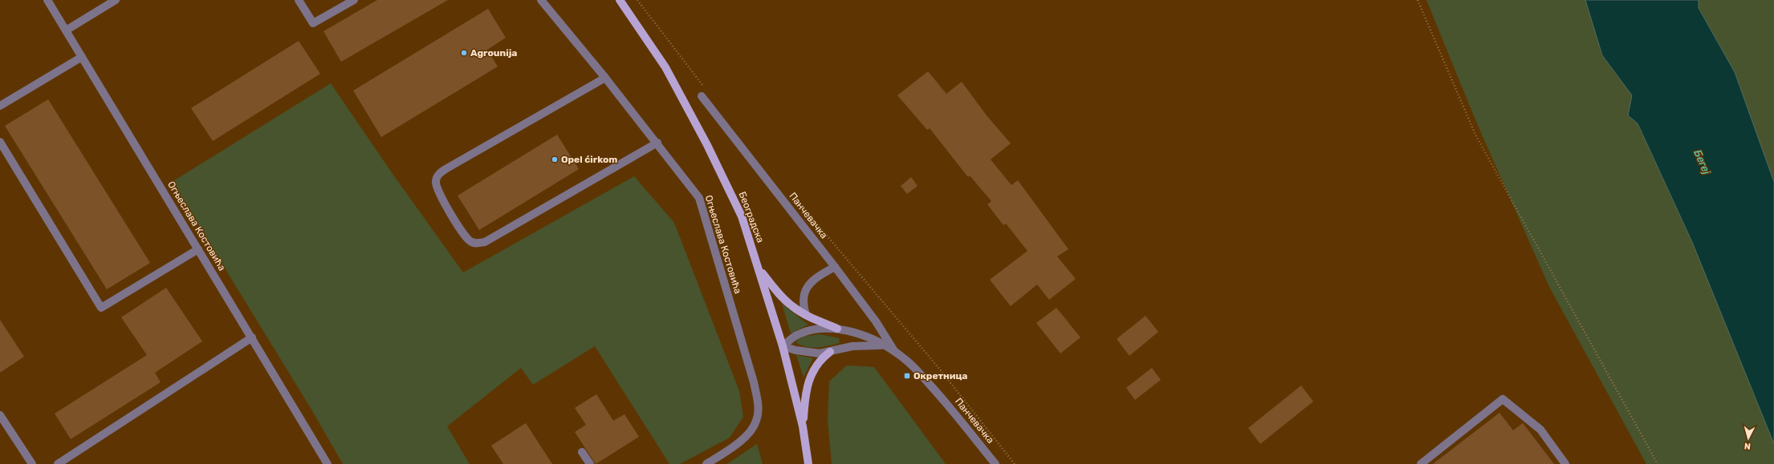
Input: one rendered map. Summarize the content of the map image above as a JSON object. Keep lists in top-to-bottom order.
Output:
{
  "streets": {
    "main road": ["Београдска"],
    "street": ["Панчевачка", "Огњеслава Костовића"]
  },
  "crossings": [
    ["Панчевачка", "Београдска"]
  ],
  "water": ["Бегеј"],
  "places": {
    "other": ["Agrounija", "Opel ćirkom"],
    "transit": ["Окретница"]
  },
  "north": "bottom"
}
